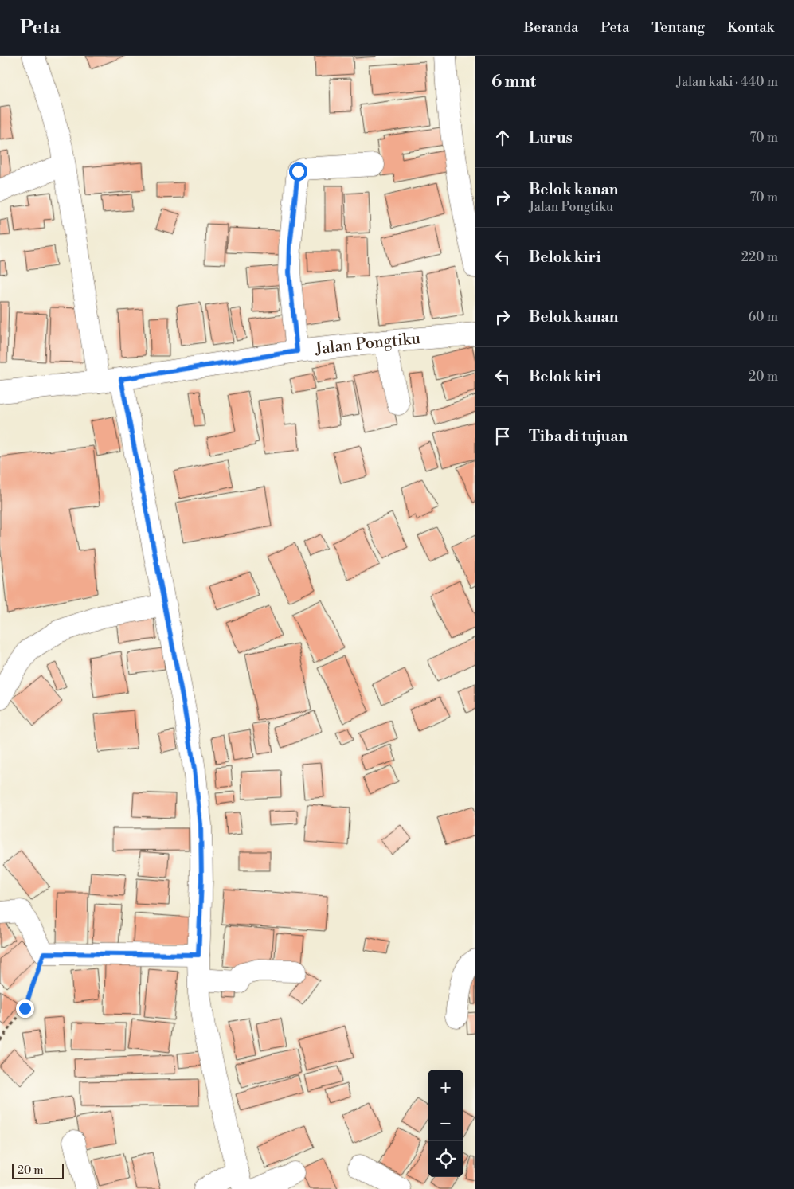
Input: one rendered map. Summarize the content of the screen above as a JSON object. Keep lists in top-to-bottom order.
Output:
{
  "streets": {
    "street": ["Jalan Pongtiku"]
  },
  "scale_bar": "20 m",
  "page": {
    "header": "Peta",
    "nav": [
      "Beranda",
      "Peta",
      "Tentang",
      "Kontak"
    ],
    "heading": ["6 mnt", "Jalan kaki · 440 m"],
    "list": [
      ["Lurus", "70 m"],
      ["Belok kanan", "Jalan Pongtiku", "70 m"],
      ["Belok kiri", "220 m"],
      ["Belok kanan", "60 m"],
      ["Belok kiri", "20 m"],
      "Tiba di tujuan"
    ],
    "map_buttons": ["+", "−"],
    "scale": "20 m"
  }
}
